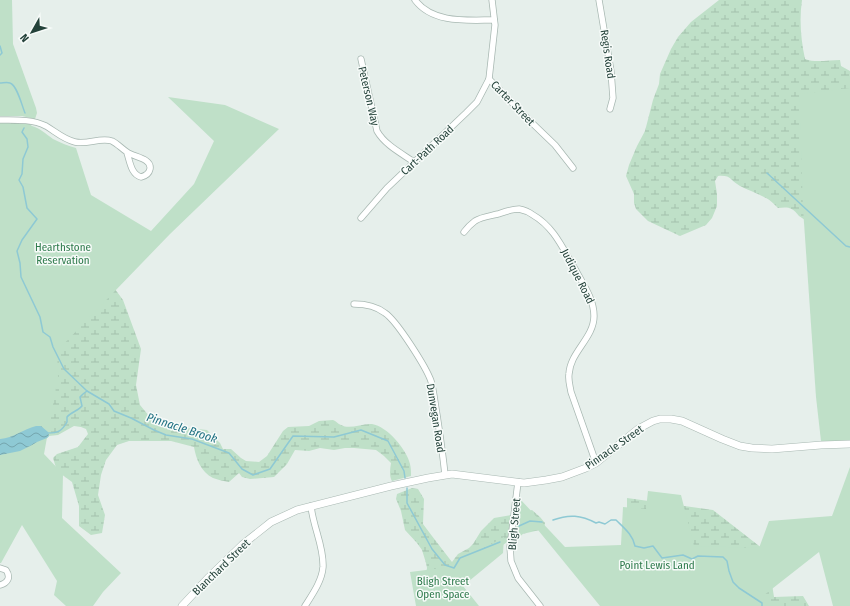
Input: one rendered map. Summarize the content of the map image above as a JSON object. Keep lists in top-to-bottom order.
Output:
{
  "streets": {
    "street": [
      "Regis Road",
      "Peterson Way",
      "Carter Street",
      "Cart-Path Road",
      "Judique Road",
      "Dunvegan Road",
      "Pinnacle Street",
      "Bligh Street",
      "Blanchard Street"
    ]
  },
  "crossings": [
    ["Peterson Way", "Cart-Path Road"],
    ["Carter Street", "Cart-Path Road"],
    ["Judique Road", "Pinnacle Street"],
    ["Dunvegan Road", "Pinnacle Street"],
    ["Pinnacle Street", "Bligh Street"],
    ["Pinnacle Street", "Blanchard Street"]
  ],
  "water": ["Pinnacle Brook"],
  "parks": ["Hearthstone Reservation", "Point Lewis Land", "Bligh Street Open Space"],
  "north": "bottom left"
}
